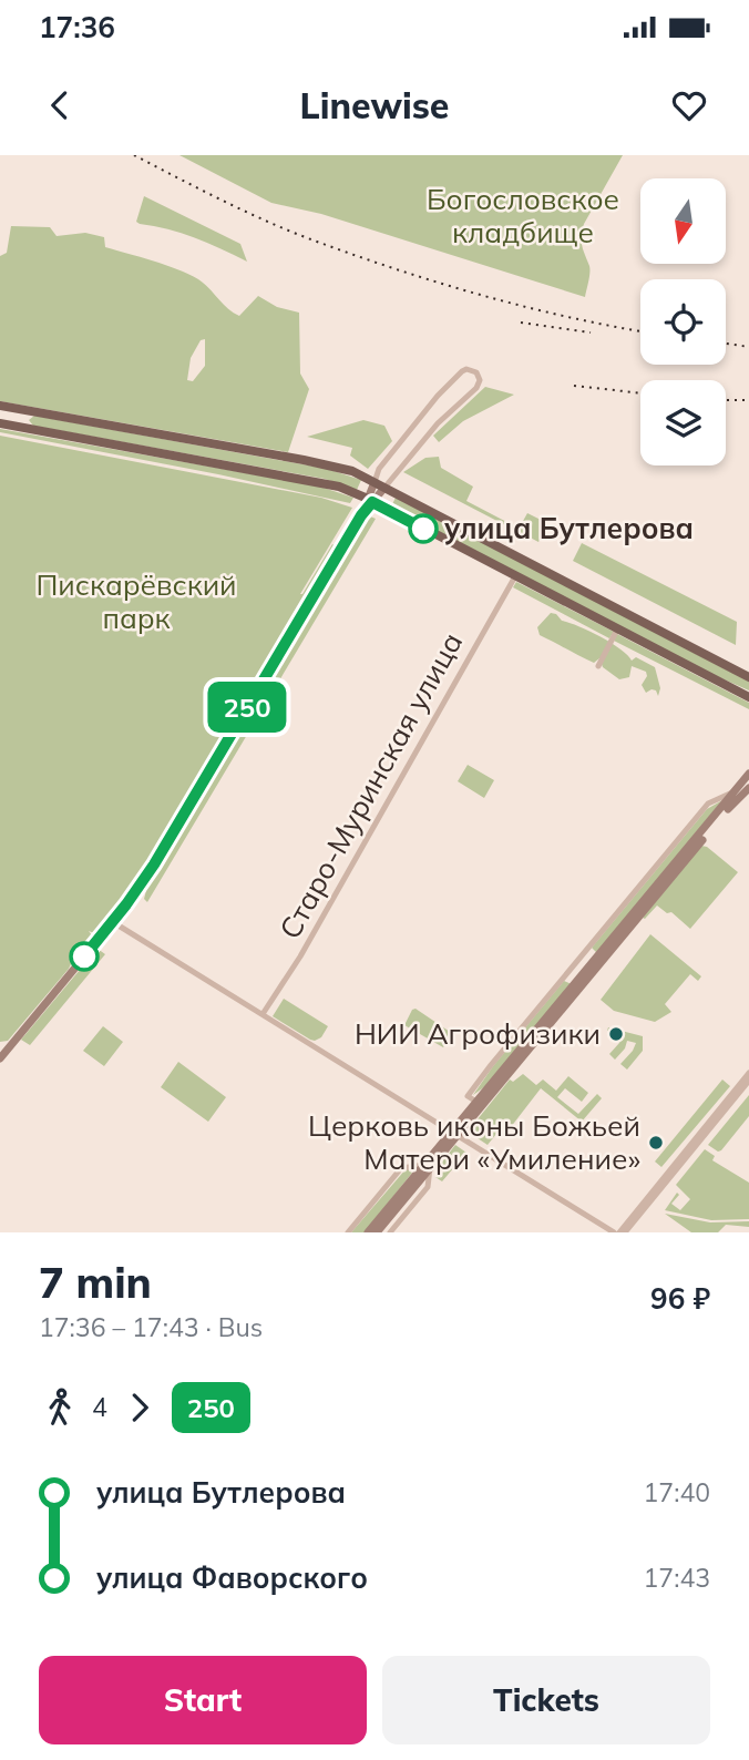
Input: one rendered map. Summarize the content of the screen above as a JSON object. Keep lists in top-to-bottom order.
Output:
{
  "streets": {
    "street": ["Старо-Муринская улица"]
  },
  "parks": ["Богословское кладбище", "Пискарёвский парк"],
  "places": ["улица Бутлерова", "НИИ Агрофизики", "Церковь иконы Божьей Матери «Умиление»"],
  "lines": ["bus line 250"],
  "north": "bottom",
  "page": {
    "status": "17:36",
    "header": "Linewise",
    "on_map": "250",
    "heading": ["7 min", "17:36 – 17:43 · Bus", "96 ₽"],
    "legs": ["4", "250"],
    "list": [
      {
        "name": "улица Бутлерова",
        "value": "17:40"
      },
      {
        "name": "улица Фаворского",
        "value": "17:43"
      }
    ],
    "buttons": ["Start", "Tickets"]
  }
}
